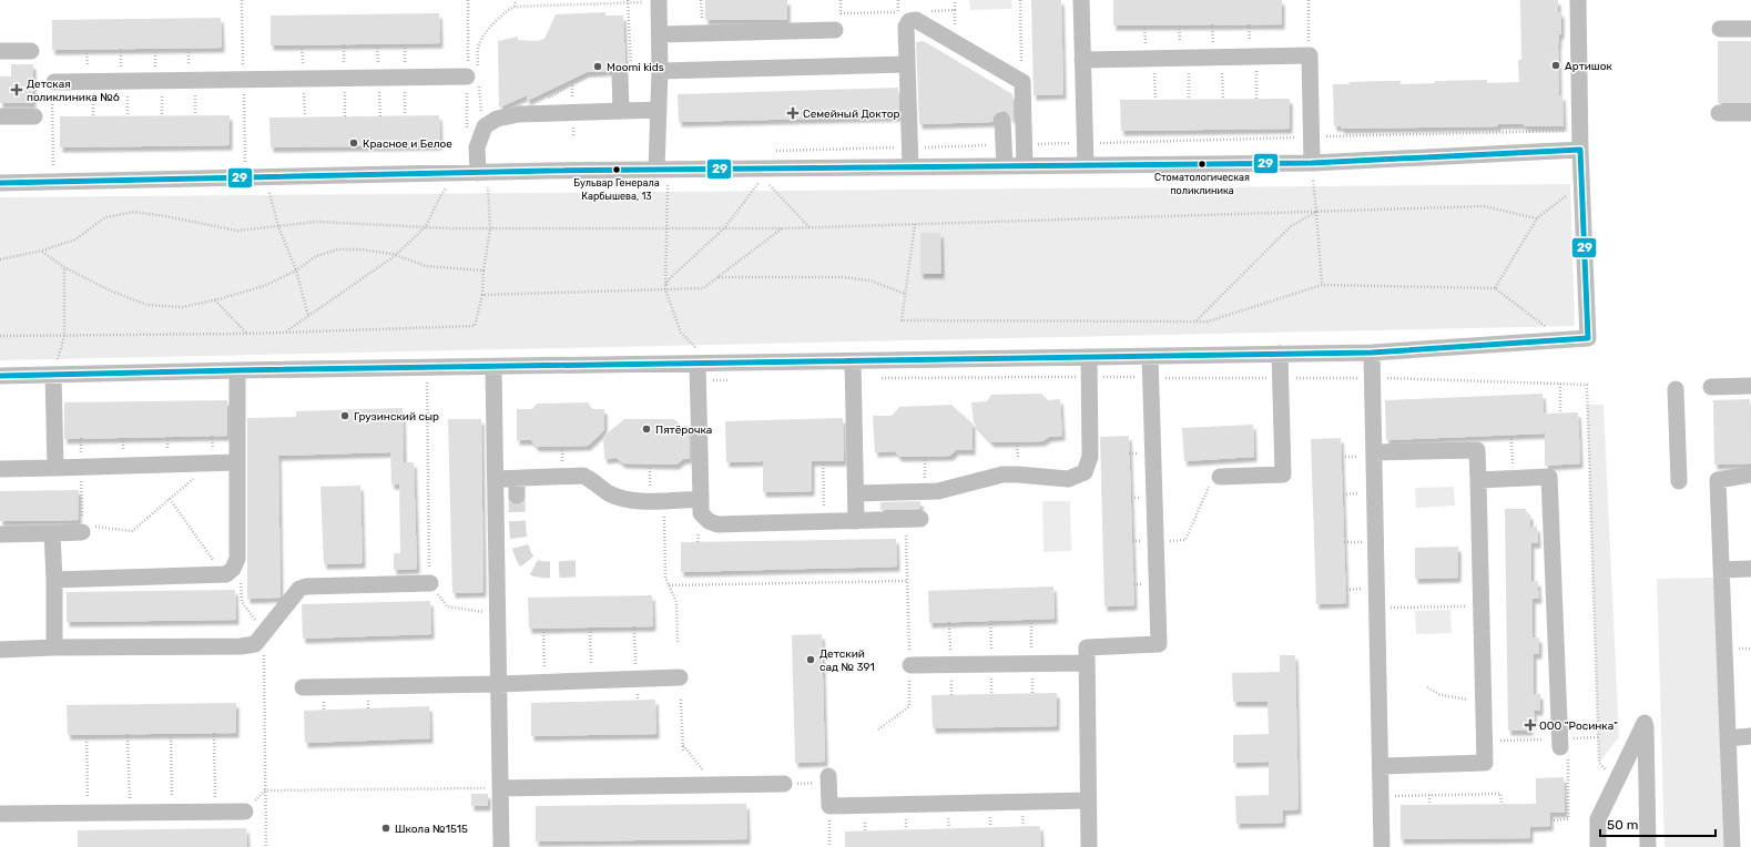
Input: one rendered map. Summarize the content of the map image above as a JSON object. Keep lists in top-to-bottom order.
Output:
{
  "places": {
    "other": [
      "Артишок",
      "Moomi kids",
      "Красное и Белое",
      "Стоматологическая поликлиника",
      "Бульвар Генерала Карбышева, 13",
      "Грузинский сыр",
      "Пятёрочка",
      "Детский сад № 391",
      "Школа №1515"
    ],
    "health": ["Детская поликлиника №6", "Семейный Доктор", "ООО \"Росинка\""]
  },
  "lines": ["transit line 29"],
  "scale_bar": "50 m"
}
